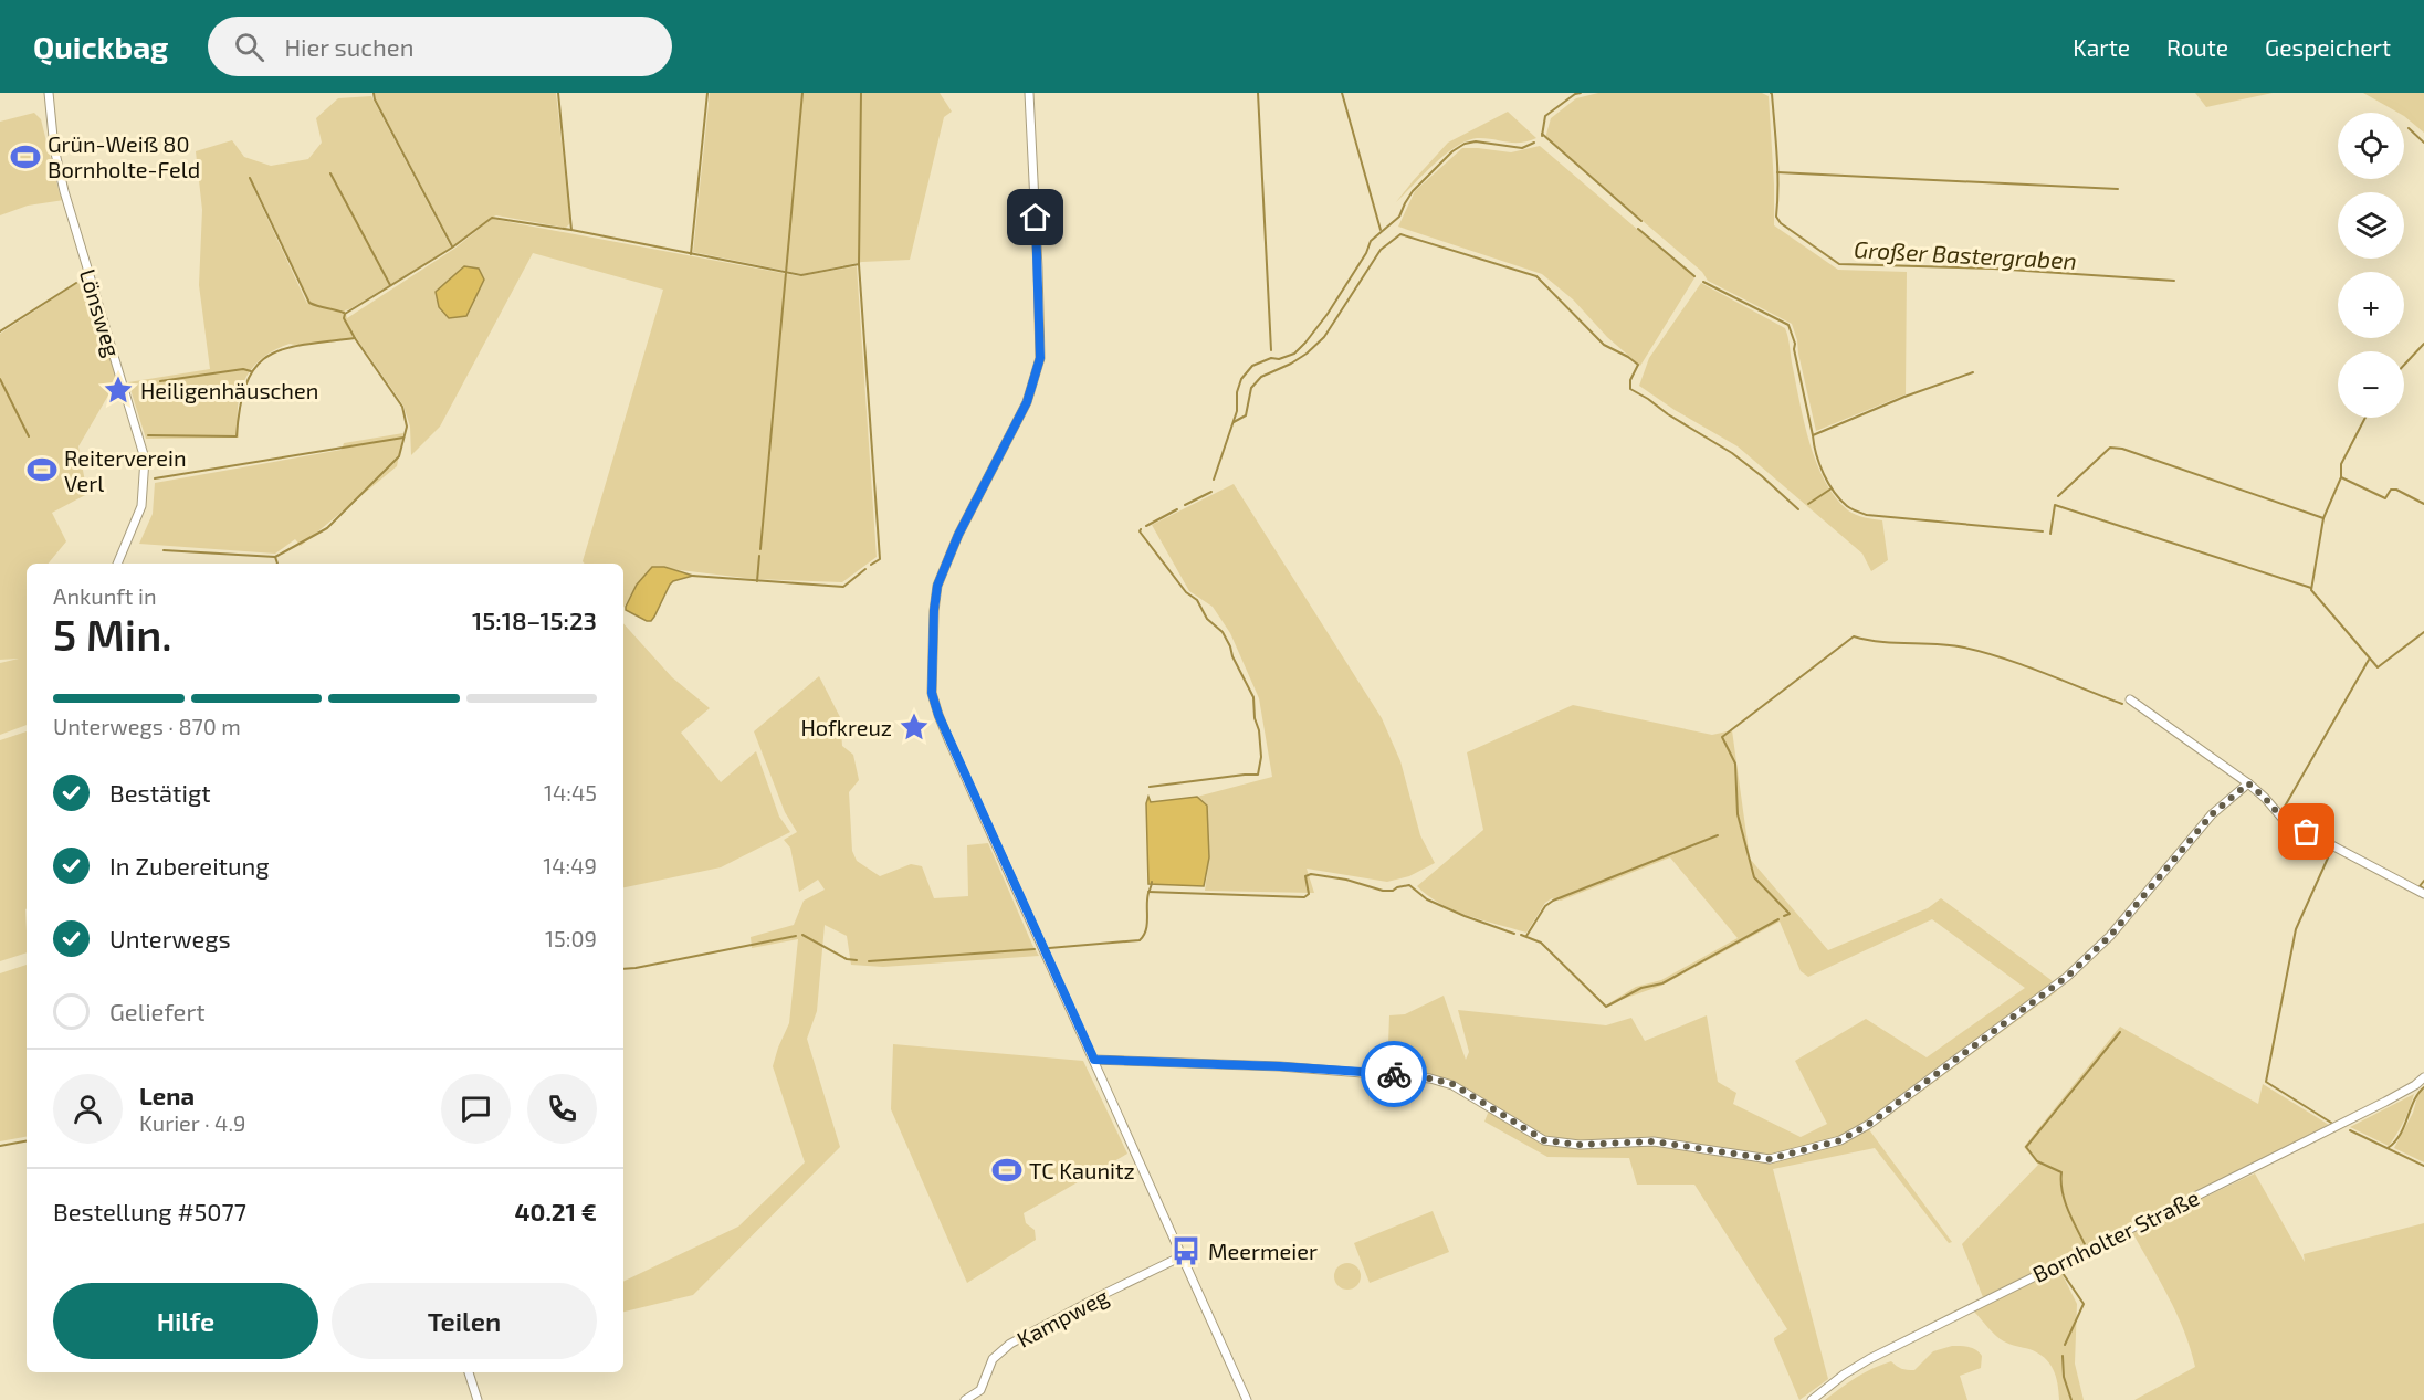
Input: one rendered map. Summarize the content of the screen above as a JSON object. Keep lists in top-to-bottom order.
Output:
{
  "streets": {
    "street": ["Lönsweg", "Bornholter Straße", "Kampweg"]
  },
  "water": ["Großer Bastergraben"],
  "places": {
    "sports": ["Grün-Weiß 80 Bornholte-Feld", "Reiterverein Verl", "TC Kaunitz"],
    "place": ["Heiligenhäuschen", "Hofkreuz"],
    "bus stop": ["Meermeier"]
  },
  "page": {
    "header": "Quickbag",
    "search": "Hier suchen",
    "nav": ["Karte", "Route", "Gespeichert"],
    "map_buttons": ["+", "−"],
    "heading": ["5 Min.", "Ankunft in", "15:18–15:23"],
    "panel": [
      "Lena",
      "Kurier · 4.9",
      "Bestellung #5077",
      "40.21 €"
    ],
    "bar": "Unterwegs · 870 m",
    "list": [
      ["Bestätigt", "14:45"],
      ["In Zubereitung", "14:49"],
      ["Unterwegs", "15:09"],
      "Geliefert"
    ],
    "buttons": ["Hilfe", "Teilen"]
  }
}
